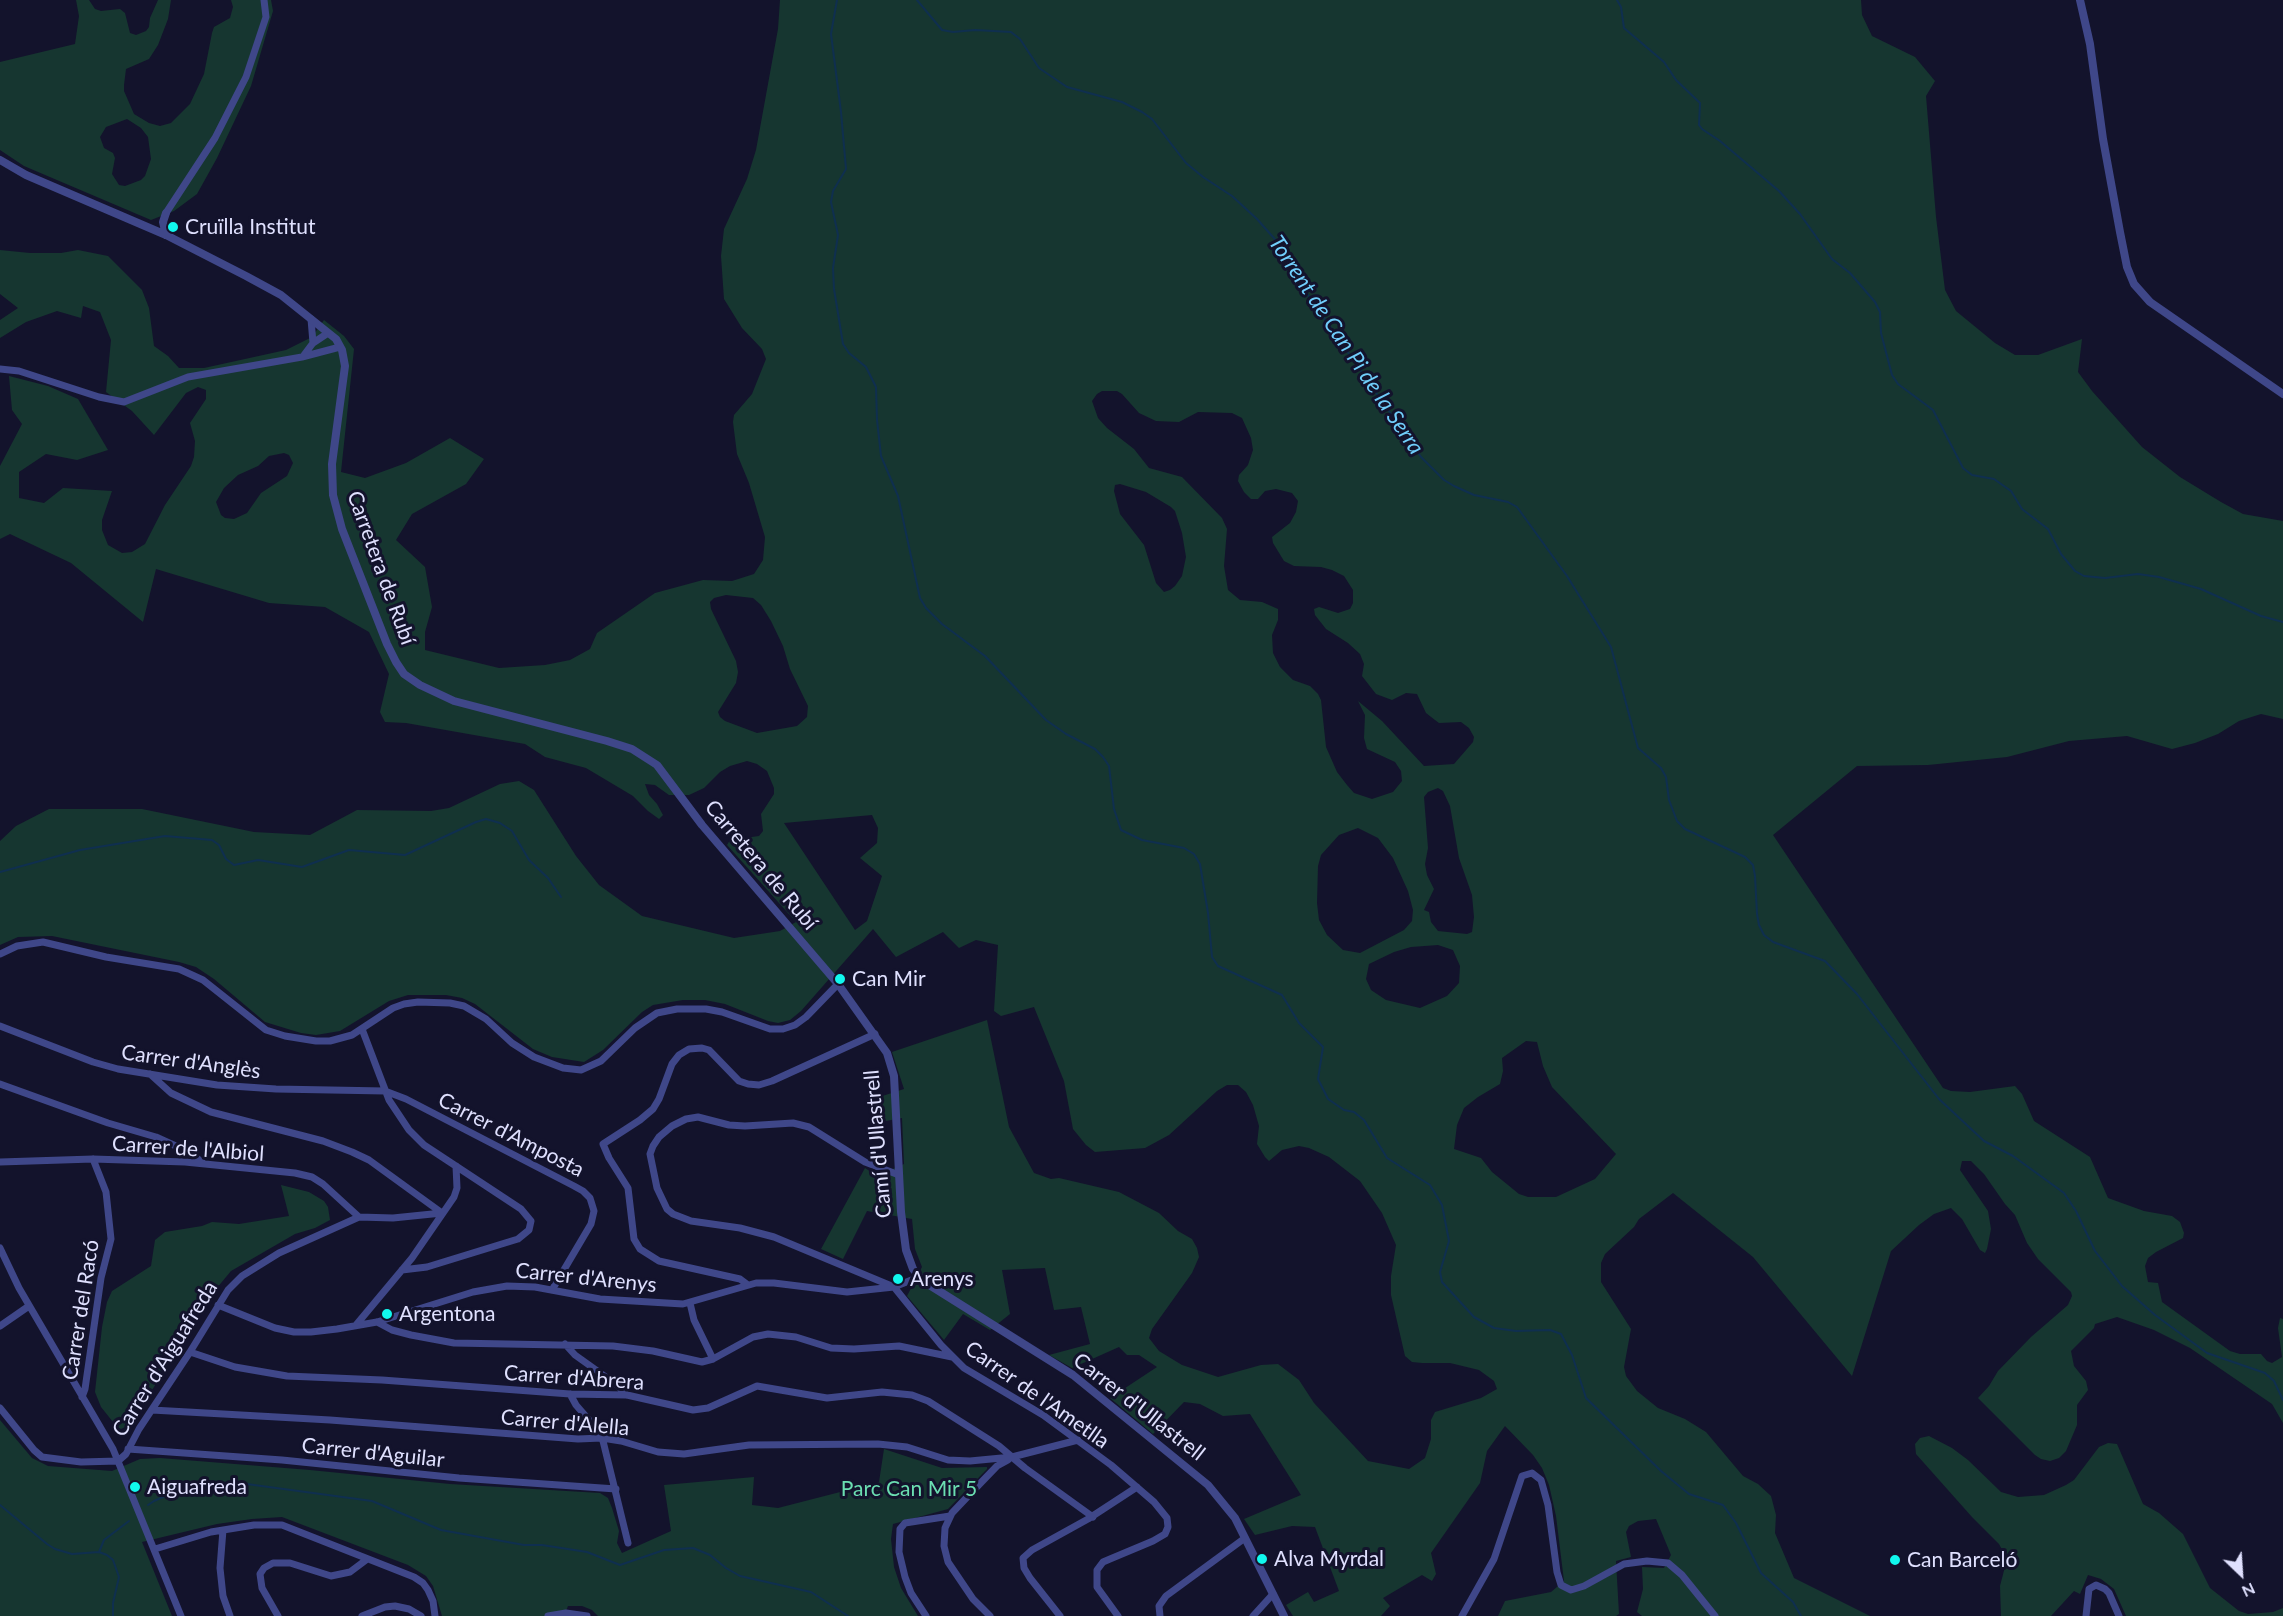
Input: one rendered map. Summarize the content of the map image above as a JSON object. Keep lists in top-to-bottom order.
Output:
{
  "streets": {
    "street": [
      "Carretera de Rubí",
      "Carrer d'Anglès",
      "Carrer d'Amposta",
      "Camí d'Ullastrell",
      "Carrer de l'Albiol",
      "Carrer d'Arenys",
      "Carrer del Racó",
      "Carrer d'Aiguafreda",
      "Carrer d'Abrera",
      "Carrer de l'Ametlla",
      "Carrer d'Ullastrell",
      "Carrer d'Alella",
      "Carrer d'Aguilar"
    ]
  },
  "crossings": [
    ["Carretera de Rubí", "Camí d'Ullastrell"],
    ["Carrer d'Anglès", "Carrer d'Amposta"],
    ["Carrer d'Amposta", "Carrer d'Arenys"],
    ["Camí d'Ullastrell", "Carrer d'Arenys"],
    ["Camí d'Ullastrell", "Carrer d'Ullastrell"],
    ["Carrer de l'Albiol", "Carrer del Racó"],
    ["Carrer de l'Albiol", "Carrer d'Aiguafreda"],
    ["Carrer d'Arenys", "Carrer d'Aiguafreda"],
    ["Carrer d'Arenys", "Carrer de l'Ametlla"],
    ["Carrer d'Arenys", "Carrer d'Ullastrell"],
    ["Carrer d'Aiguafreda", "Carrer d'Abrera"],
    ["Carrer d'Aiguafreda", "Carrer d'Alella"],
    ["Carrer d'Aiguafreda", "Carrer d'Aguilar"],
    ["Carrer d'Abrera", "Carrer d'Alella"],
    ["Carrer de l'Ametlla", "Carrer d'Alella"]
  ],
  "water": ["Torrent de Can Pi de la Serra"],
  "parks": ["Parc Can Mir 5"],
  "places": [
    "Cruïlla Institut",
    "Can Mir",
    "Arenys",
    "Argentona",
    "Aiguafreda",
    "Alva Myrdal",
    "Can Barceló"
  ],
  "north": "bottom right"
}
